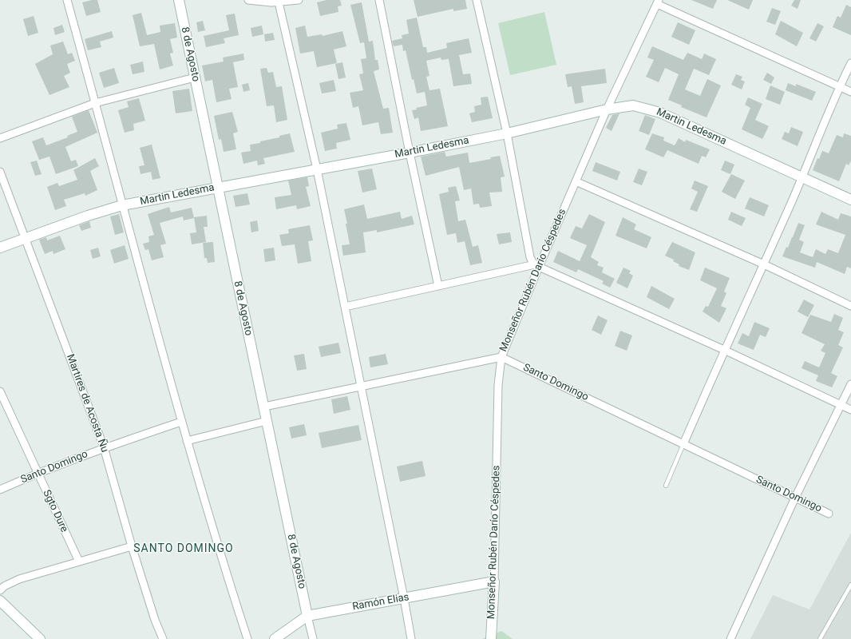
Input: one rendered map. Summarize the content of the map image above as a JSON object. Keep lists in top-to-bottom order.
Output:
{
  "streets": {
    "street": [
      "8 de Agosto",
      "Martin Ledesma",
      "Monseñor Rubén Darío Céspedes",
      "Santo Domingo",
      "Martires de Acosta Ñu",
      "Sgto Dure",
      "Ramón Elias"
    ]
  },
  "crossings": [
    ["8 de Agosto", "Martin Ledesma"],
    ["8 de Agosto", "Ramón Elias"],
    ["Martin Ledesma", "Monseñor Rubén Darío Céspedes"],
    ["Martin Ledesma", "Martires de Acosta Ñu"],
    ["Monseñor Rubén Darío Céspedes", "Santo Domingo"],
    ["Monseñor Rubén Darío Céspedes", "Ramón Elias"],
    ["Santo Domingo", "Martires de Acosta Ñu"],
    ["Santo Domingo", "Sgto Dure"]
  ],
  "districts": ["SANTO DOMINGO"]
}
